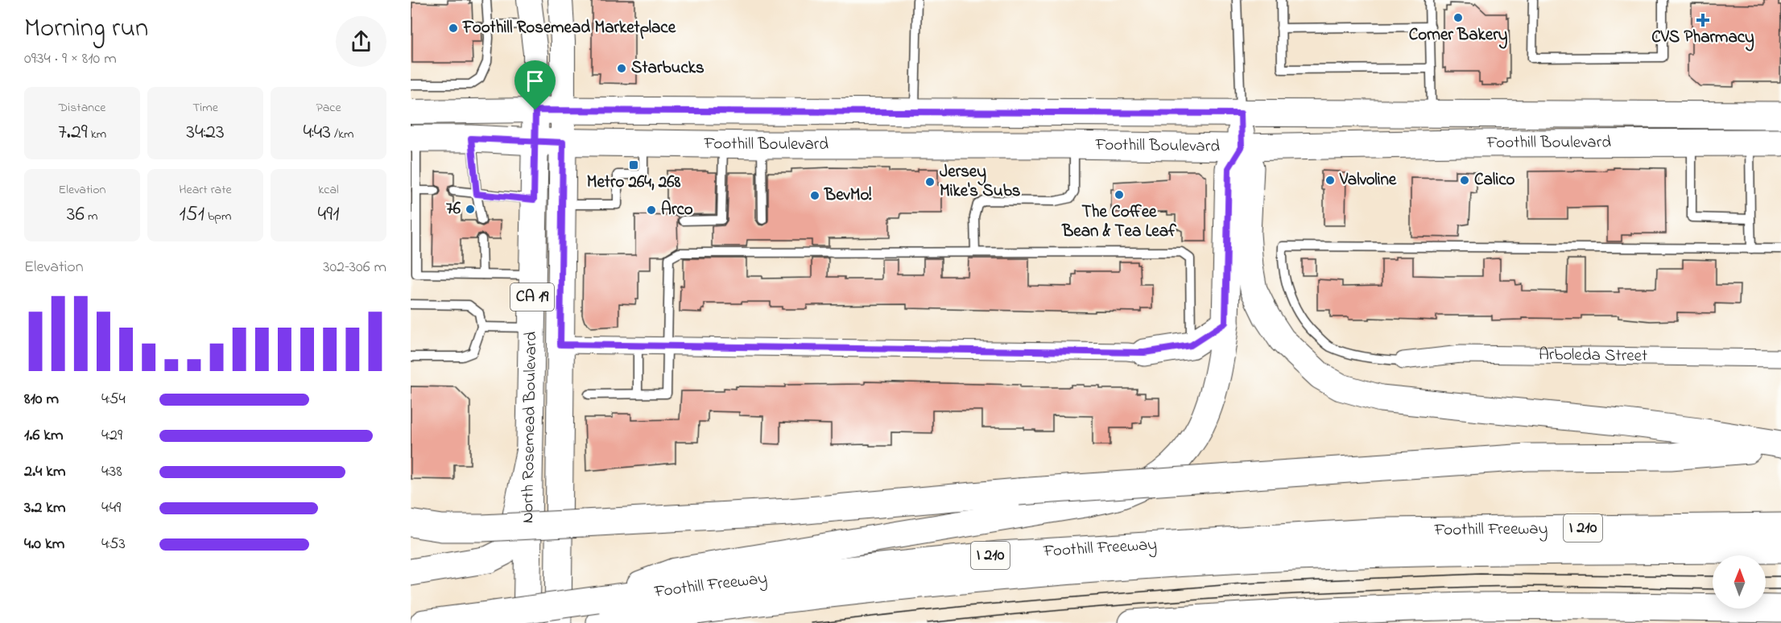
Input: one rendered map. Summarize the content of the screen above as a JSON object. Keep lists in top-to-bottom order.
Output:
{
  "streets": {
    "main road": [
      "Foothill Boulevard",
      "CA 19",
      "North Rosemead Boulevard",
      "I 210",
      "Foothill Freeway"
    ],
    "street": ["Arboleda Street"]
  },
  "crossings": [
    ["Foothill Boulevard", "North Rosemead Boulevard"]
  ],
  "places": {
    "other": [
      "Corner Bakery",
      "Foothill Rosemead Marketplace",
      "Starbucks",
      "Valvoline",
      "Calico",
      "Jersey Mike's Subs",
      "The Coffee Bean & Tea Leaf",
      "BevMo!",
      "76",
      "Arco"
    ],
    "health": ["CVS Pharmacy"],
    "transit": ["Metro 264, 268"]
  },
  "north": "top",
  "page": {
    "heading": ["Morning run", "09:34 · 9 × 810 m"],
    "stats": [
      ["Distance", "7.29 km"],
      ["Time", "34:23"],
      ["Pace", "4:43 /km"],
      ["Elevation", "36 m"],
      ["Heart rate", "151 bpm"],
      ["kcal", "491"]
    ],
    "chart": ["Elevation", "302–306 m"],
    "list": [
      {
        "name": "810 m",
        "note": "4:54"
      },
      {
        "name": "1.6 km",
        "note": "4:29"
      },
      {
        "name": "2.4 km",
        "note": "4:38"
      },
      {
        "name": "3.2 km",
        "note": "4:49"
      },
      {
        "name": "4.0 km",
        "note": "4:53"
      }
    ]
  }
}
